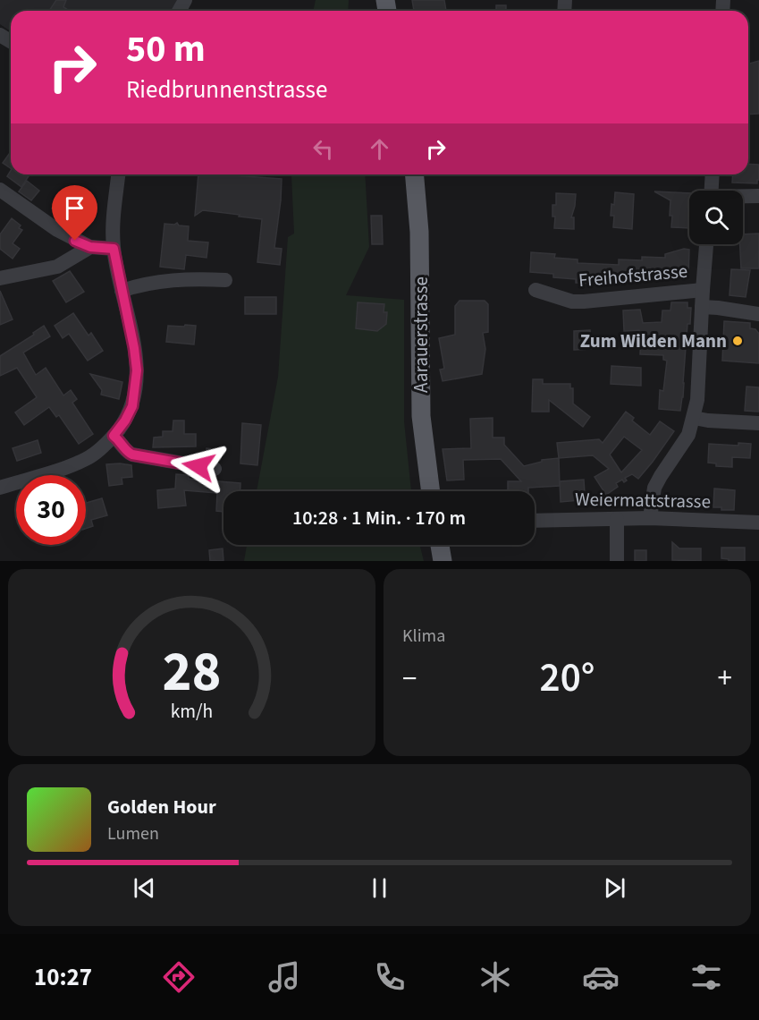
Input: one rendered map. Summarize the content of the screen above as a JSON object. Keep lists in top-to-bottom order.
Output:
{
  "streets": {
    "main road": ["Aarauerstrasse"],
    "street": ["Freihofstrasse", "Weiermattstrasse"]
  },
  "places": ["Zum Wilden Mann"],
  "page": {
    "turn": ["50 m", "Riedbrunnenstrasse"],
    "limit": "30",
    "trip": "10:28 · 1 Min. · 170 m",
    "tile": "Klima",
    "heat": ["−", "20°", "+"],
    "song": ["Golden Hour", "Lumen"],
    "tabs": "10:27",
    "gauge": ["28", "km/h"]
  }
}
